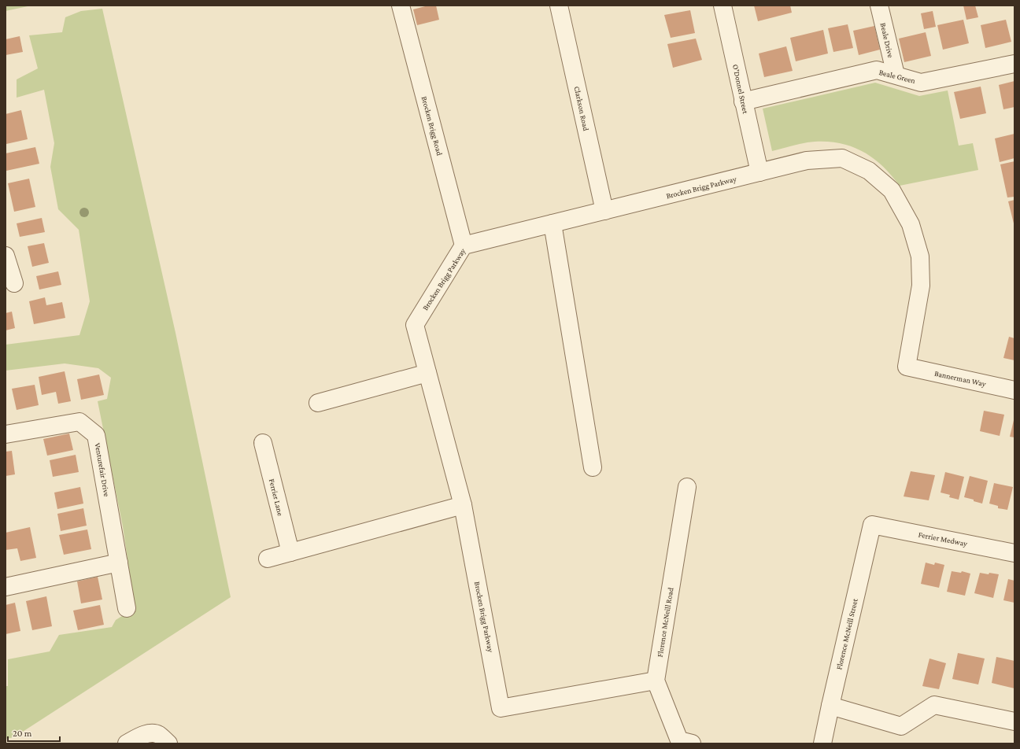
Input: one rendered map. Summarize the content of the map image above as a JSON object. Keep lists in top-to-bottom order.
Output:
{
  "streets": {
    "street": [
      "Beale Drive",
      "Beale Green",
      "O'Donnel Street",
      "Clarkson Road",
      "Brocken Brigg Road",
      "Brocken Brigg Parkway",
      "Bannerman Way",
      "Venturefair Drive",
      "Ferrier Lane",
      "Ferrier Medway",
      "Florence McNeill Road",
      "Florence McNeill Street"
    ]
  },
  "crossings": [
    ["Beale Drive", "Beale Green"],
    ["Beale Green", "O'Donnel Street"],
    ["O'Donnel Street", "Brocken Brigg Parkway"],
    ["Clarkson Road", "Brocken Brigg Parkway"],
    ["Brocken Brigg Road", "Brocken Brigg Parkway"],
    ["Brocken Brigg Parkway", "Bannerman Way"],
    ["Brocken Brigg Parkway", "Florence McNeill Road"],
    ["Ferrier Medway", "Florence McNeill Street"]
  ],
  "scale_bar": "20 m"
}
